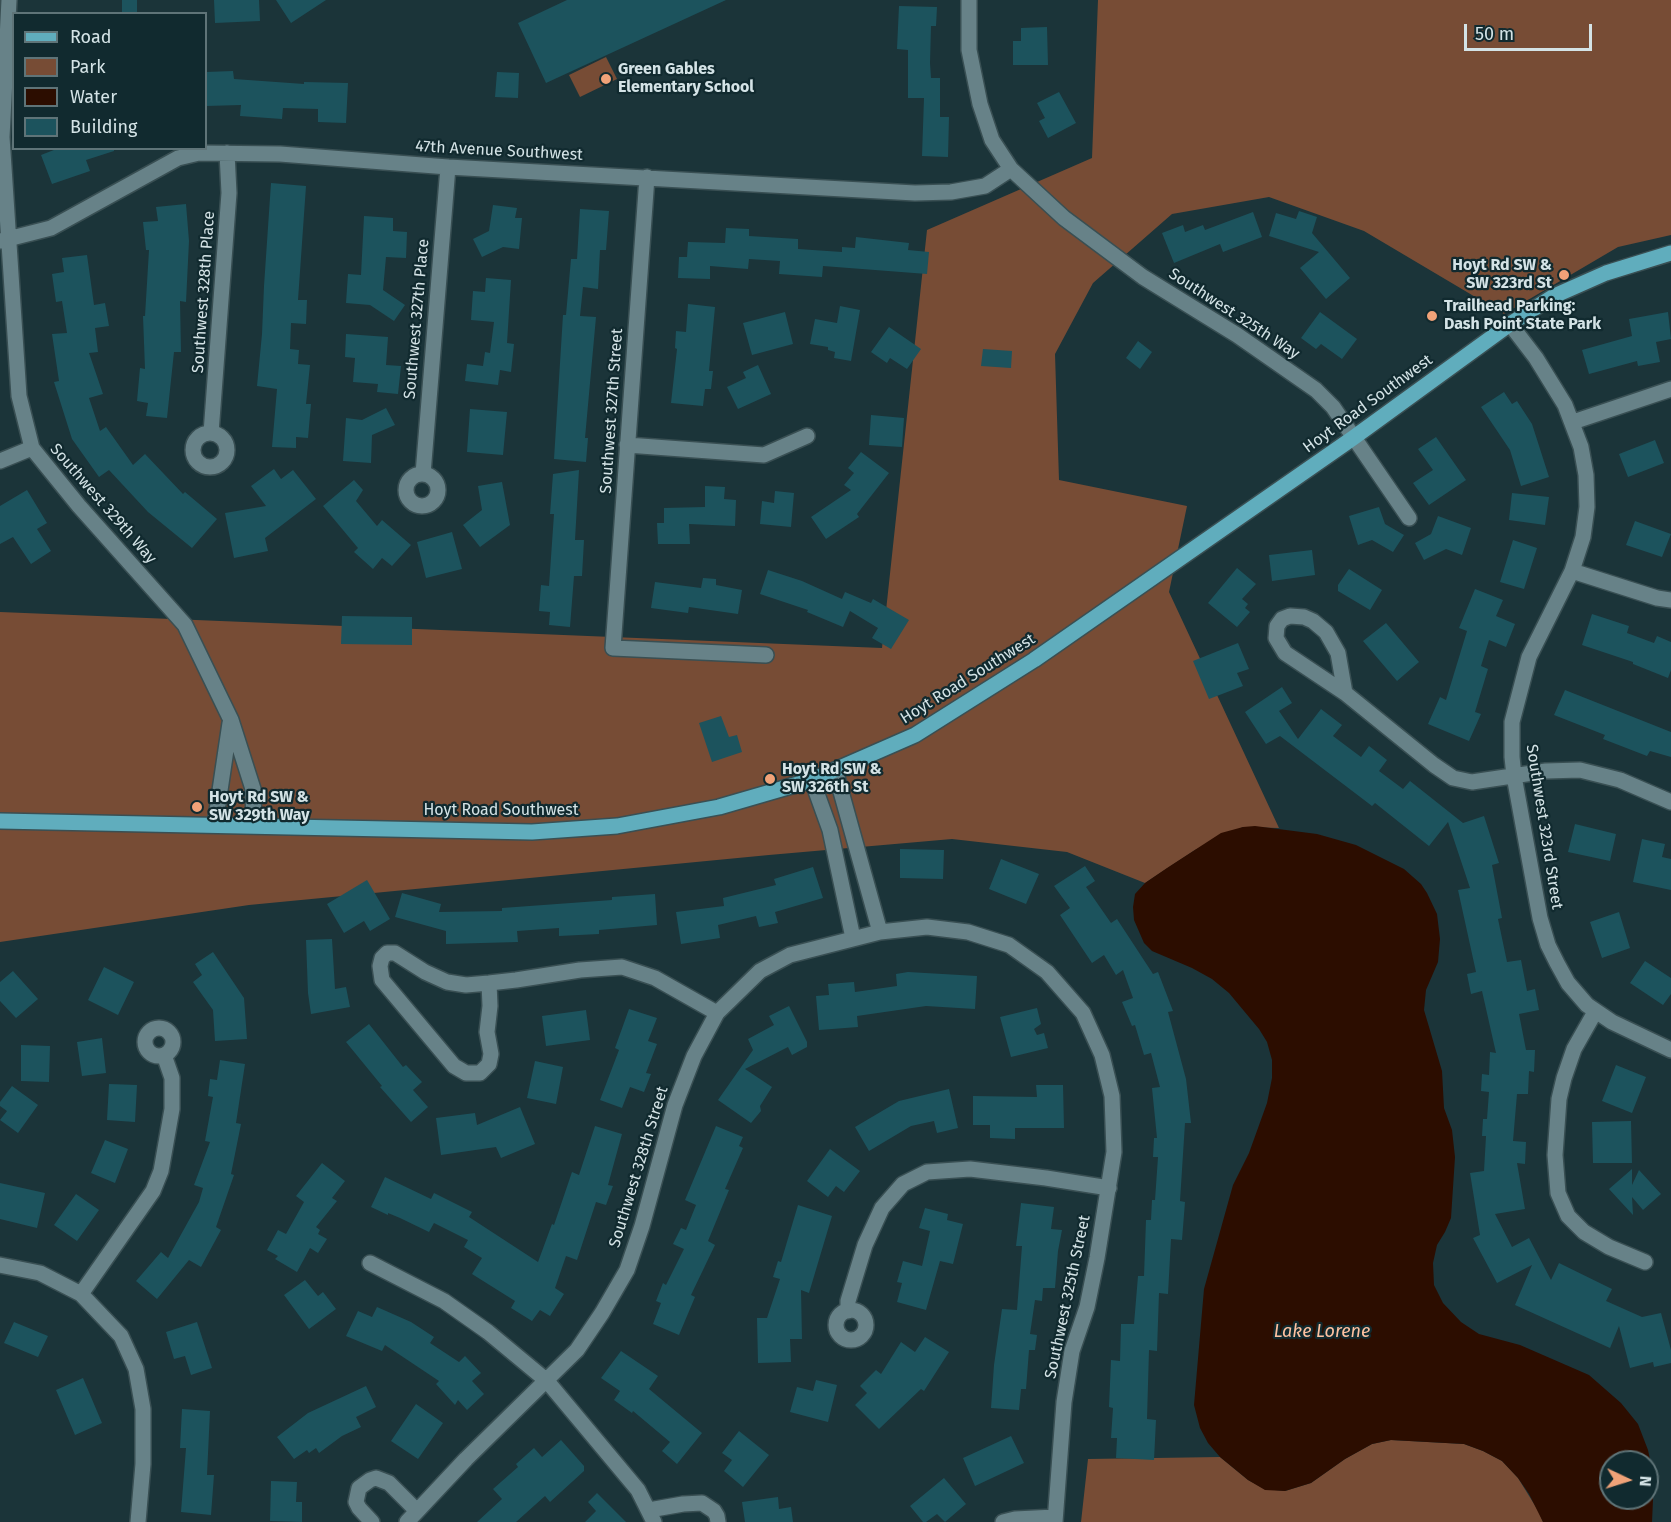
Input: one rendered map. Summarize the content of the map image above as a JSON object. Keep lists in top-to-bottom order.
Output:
{
  "streets": {
    "main road": ["Hoyt Road Southwest"],
    "street": [
      "47th Avenue Southwest",
      "Southwest 328th Place",
      "Southwest 325th Way",
      "Southwest 327th Place",
      "Southwest 327th Street",
      "Southwest 329th Way",
      "Southwest 323rd Street",
      "Southwest 328th Street",
      "Southwest 325th Street"
    ]
  },
  "crossings": [
    ["47th Avenue Southwest", "Southwest 328th Place"],
    ["47th Avenue Southwest", "Southwest 325th Way"],
    ["47th Avenue Southwest", "Southwest 327th Place"],
    ["47th Avenue Southwest", "Southwest 327th Street"],
    ["47th Avenue Southwest", "Southwest 329th Way"],
    ["Southwest 325th Way", "Hoyt Road Southwest"],
    ["Hoyt Road Southwest", "Southwest 329th Way"],
    ["Hoyt Road Southwest", "Southwest 323rd Street"],
    ["Southwest 328th Street", "Southwest 325th Street"]
  ],
  "water": ["Lake Lorene"],
  "places": [
    "Green Gables Elementary School",
    "Hoyt Rd SW & SW 323rd St",
    "Trailhead Parking: Dash Point State Park",
    "Hoyt Rd SW & SW 326th St",
    "Hoyt Rd SW & SW 329th Way"
  ],
  "legend": [
    "Road",
    "Park",
    "Water",
    "Building"
  ],
  "scale_bar": "50 m",
  "north": "right"
}
